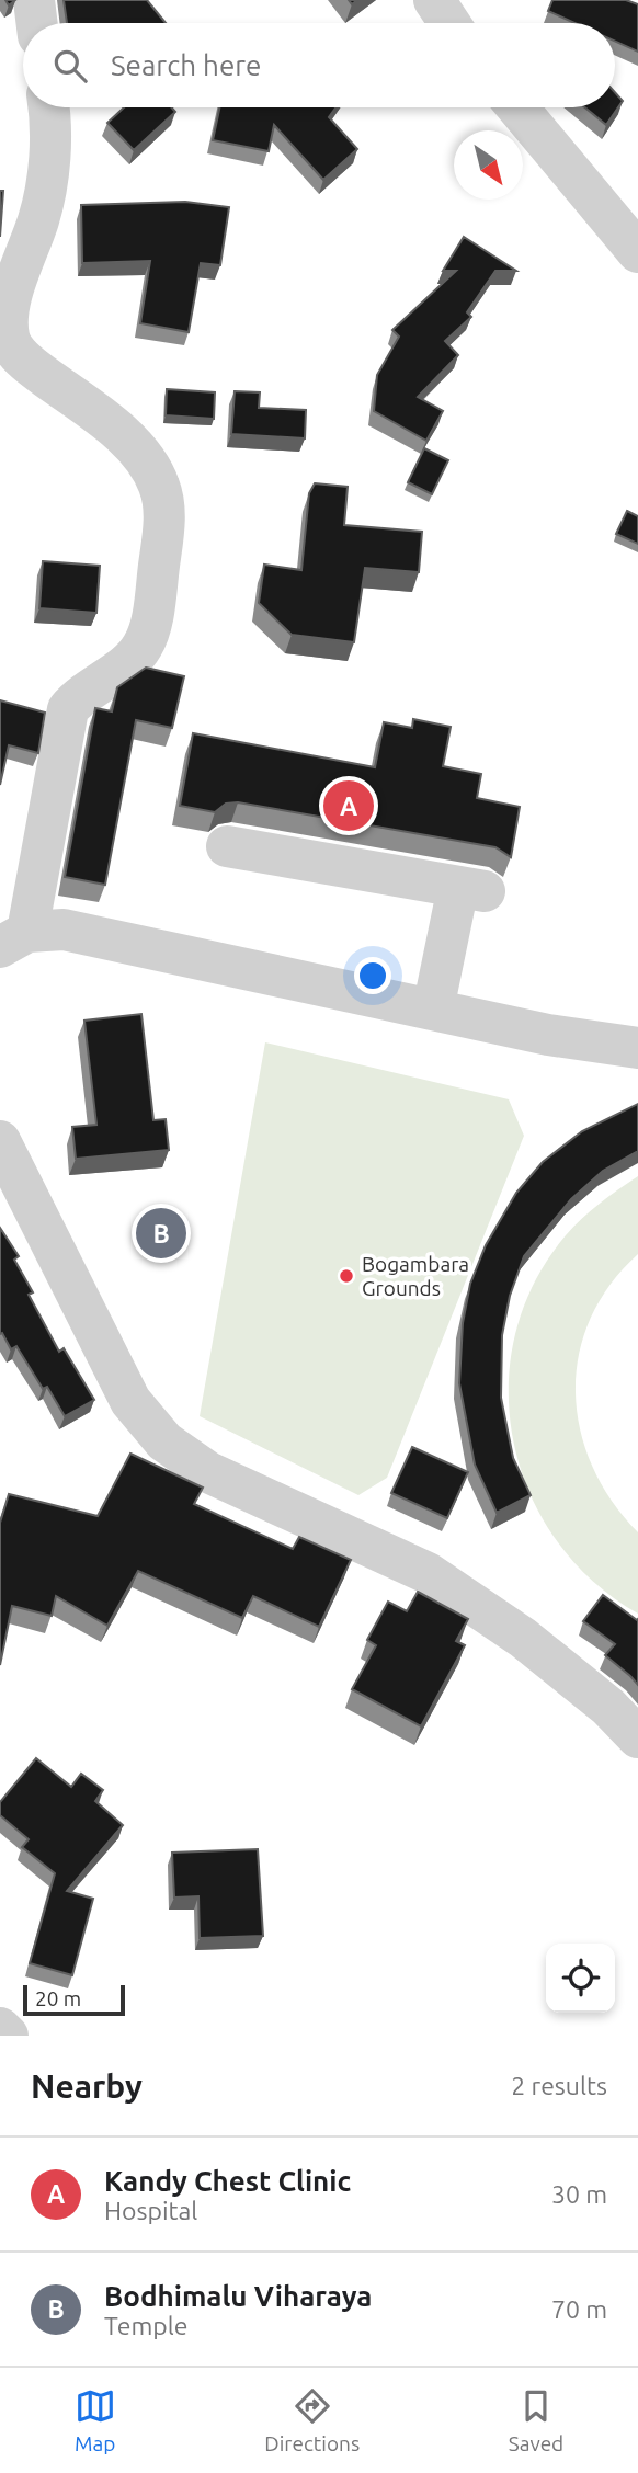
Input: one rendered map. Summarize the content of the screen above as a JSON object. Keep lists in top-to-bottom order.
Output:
{
  "places": ["Bogambara Grounds"],
  "scale_bar": "20 m",
  "north": "bottom right",
  "page": {
    "search": "Search here",
    "pins": ["A", "B"],
    "scale": "20 m",
    "heading": ["Nearby", "2 results"],
    "list": [
      {
        "mark": "A",
        "name": "Kandy Chest Clinic",
        "note": "Hospital",
        "value": "30 m"
      },
      {
        "mark": "B",
        "name": "Bodhimalu Viharaya",
        "note": "Temple",
        "value": "70 m"
      }
    ],
    "nav": ["Map", "Directions", "Saved"]
  }
}
